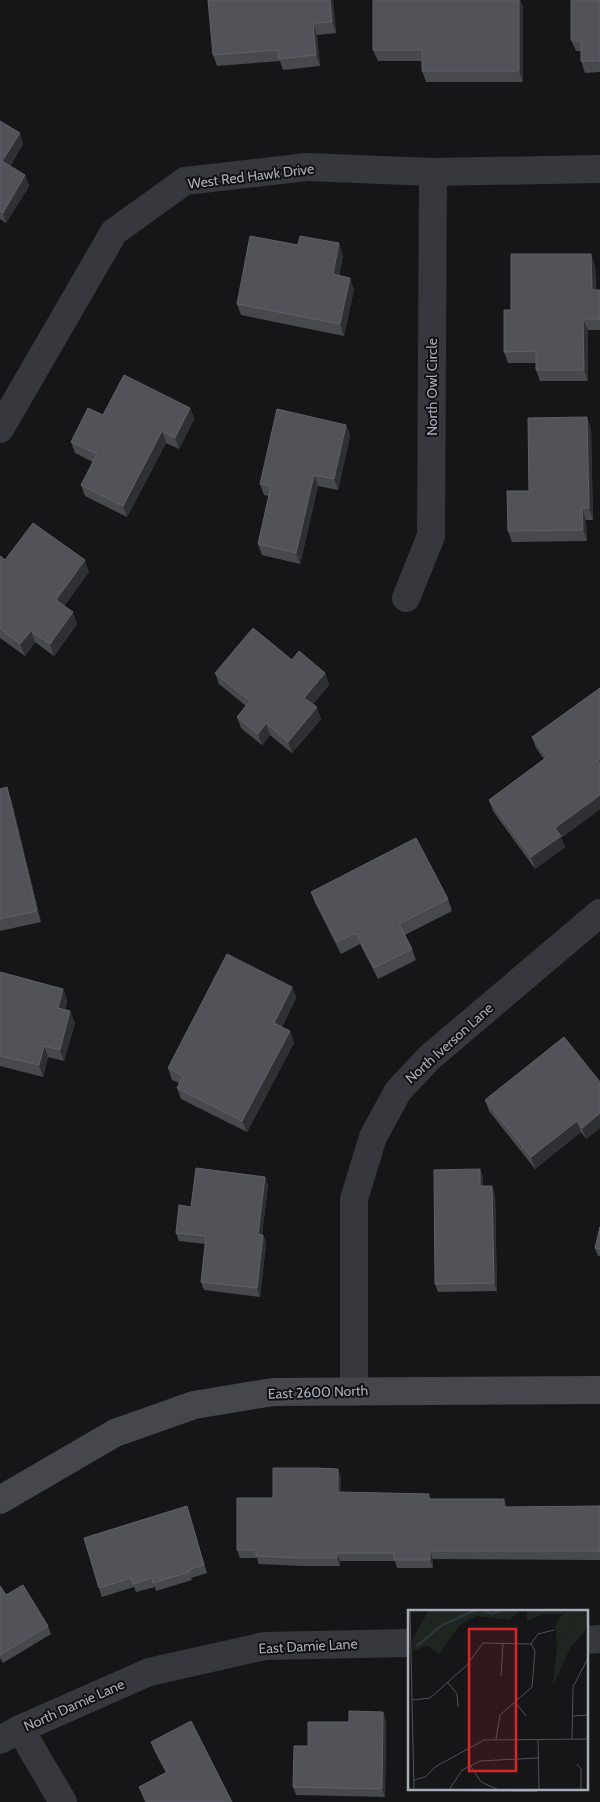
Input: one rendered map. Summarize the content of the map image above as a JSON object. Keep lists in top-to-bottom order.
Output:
{
  "streets": {
    "street": [
      "West Red Hawk Drive",
      "North Owl Circle",
      "North Iverson Lane",
      "East 2600 North",
      "East Damie Lane",
      "North Damie Lane"
    ]
  },
  "crossings": [
    ["West Red Hawk Drive", "North Owl Circle"],
    ["North Iverson Lane", "East 2600 North"],
    ["East Damie Lane", "North Damie Lane"]
  ]
}
